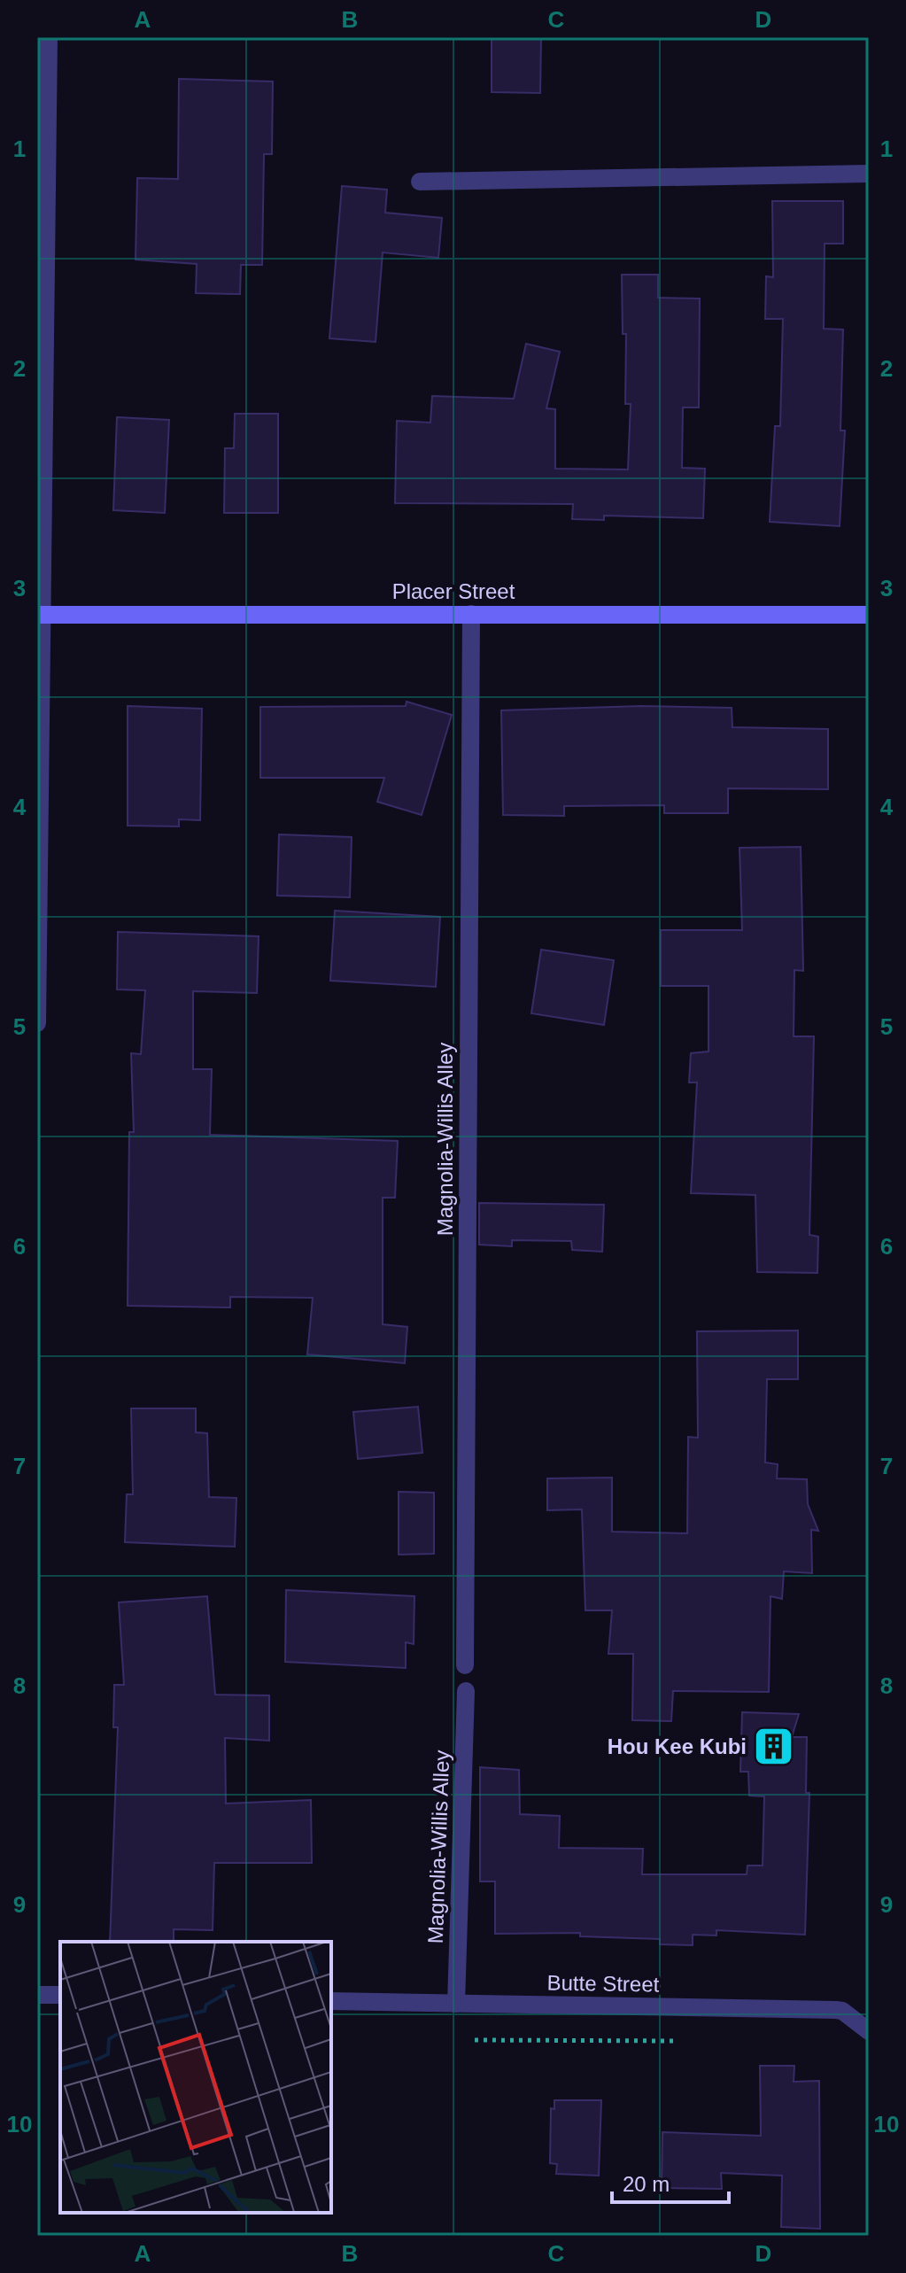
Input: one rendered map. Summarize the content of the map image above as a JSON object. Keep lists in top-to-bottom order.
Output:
{
  "streets": {
    "main road": ["Placer Street"],
    "street": ["Magnolia-Willis Alley", "Butte Street"]
  },
  "crossings": [
    ["Placer Street", "Magnolia-Willis Alley"],
    ["Magnolia-Willis Alley", "Butte Street"]
  ],
  "places": {
    "building": ["Hou Kee Kubi"]
  },
  "scale_bar": "20 m",
  "grid": {
    "columns": [
      "A",
      "B",
      "C",
      "D"
    ],
    "rows": [
      "1",
      "2",
      "3",
      "4",
      "5",
      "6",
      "7",
      "8",
      "9",
      "10"
    ]
  }
}
